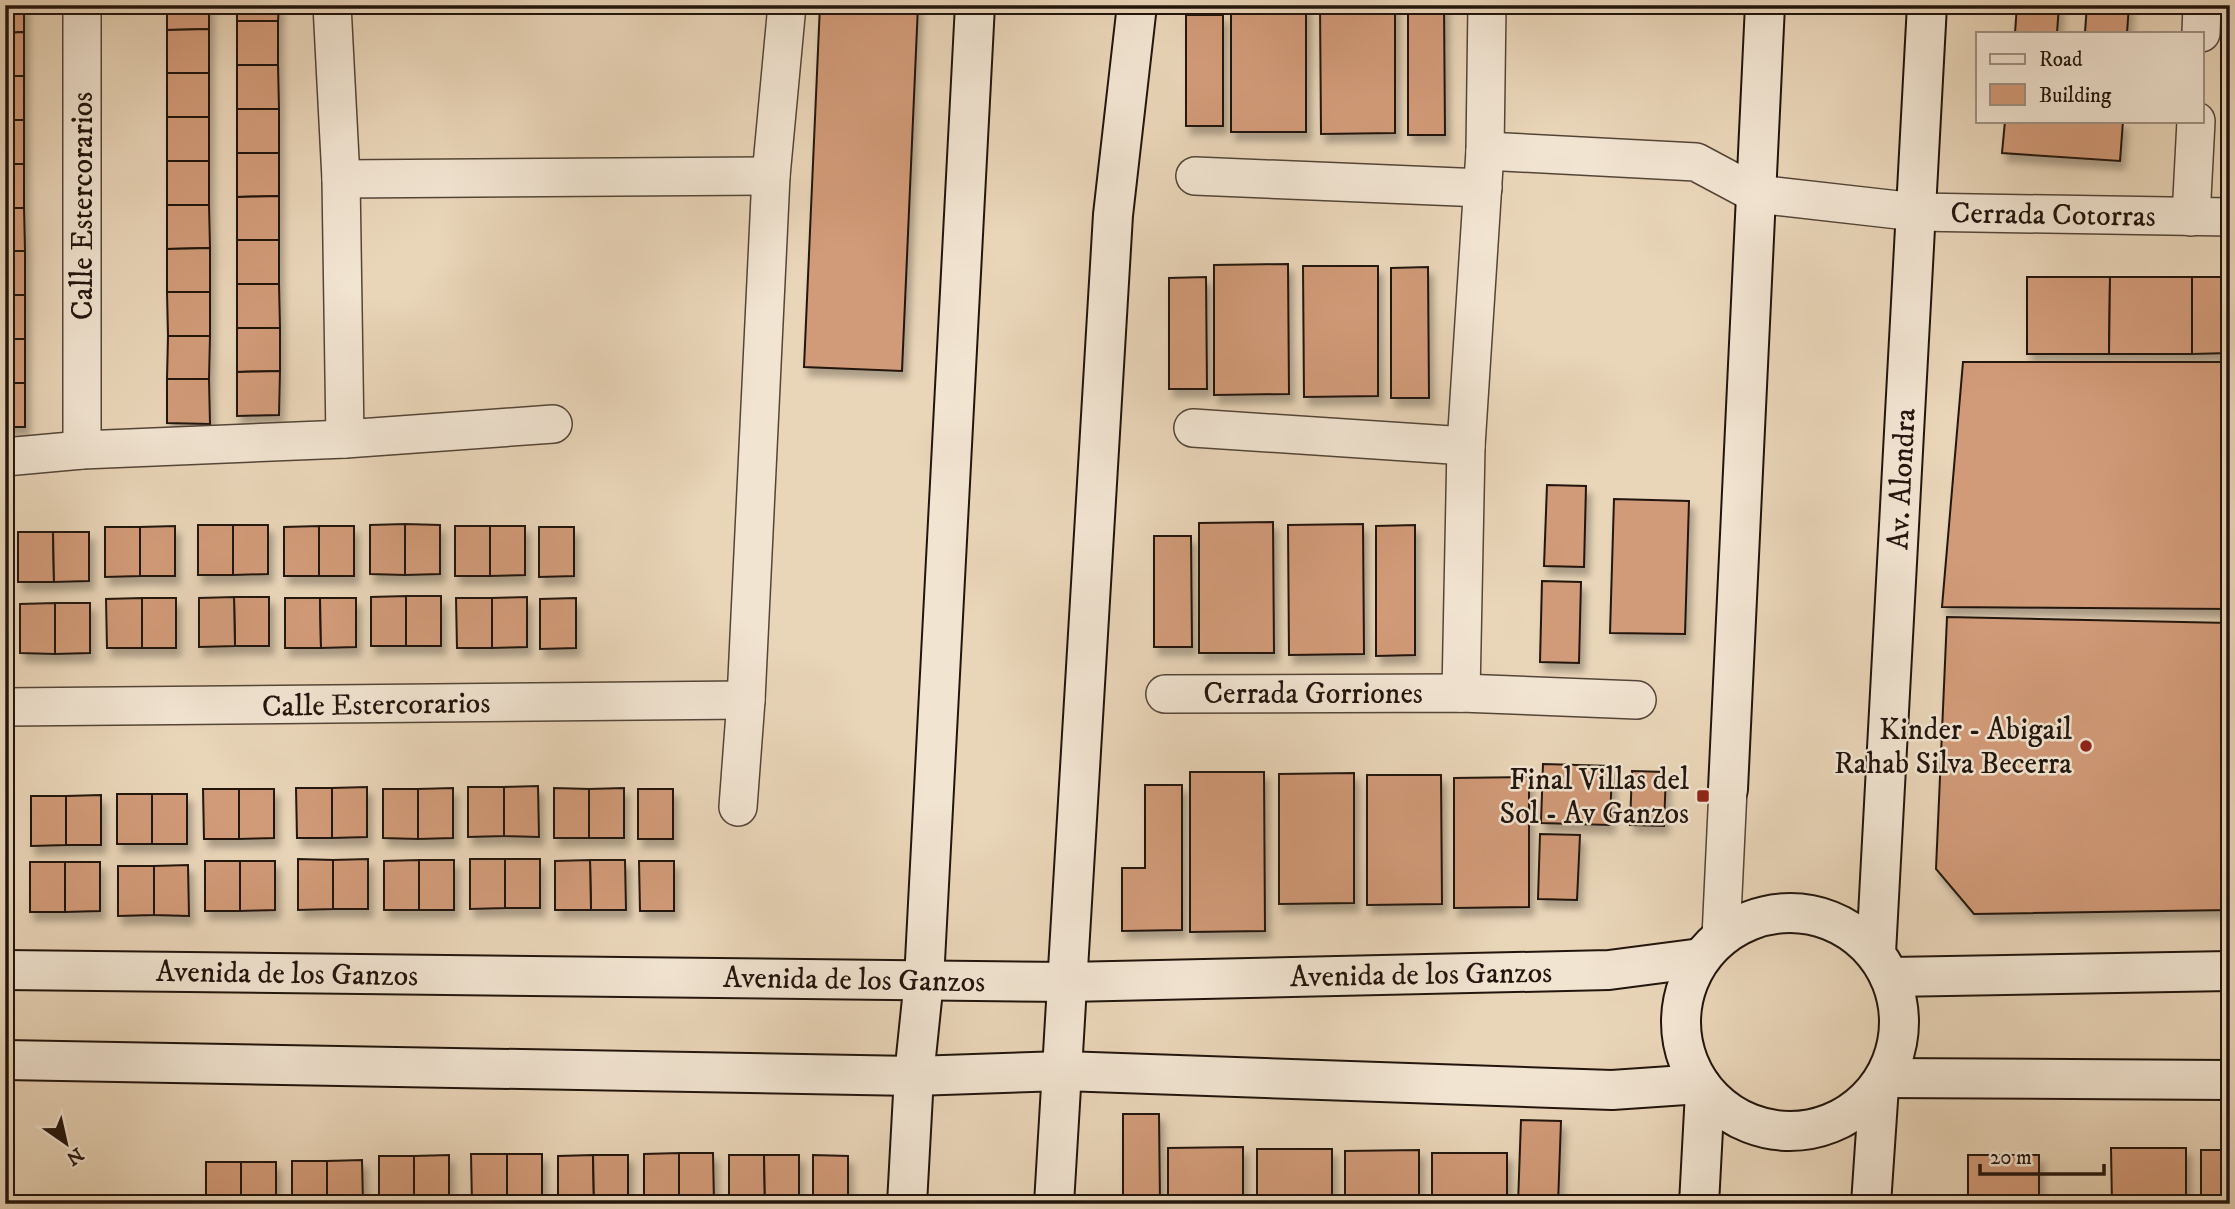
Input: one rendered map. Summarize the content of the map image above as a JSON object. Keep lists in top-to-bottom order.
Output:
{
  "streets": {
    "street": [
      "Calle Estercorarios",
      "Cerrada Cotorras",
      "Av. Alondra",
      "Cerrada Gorriones",
      "Avenida de los Ganzos"
    ]
  },
  "crossings": [
    ["Cerrada Cotorras", "Av. Alondra"],
    ["Av. Alondra", "Avenida de los Ganzos"]
  ],
  "places": {
    "other": ["Kinder - Abigail Rahab Silva Becerra"],
    "transit": ["Final Villas del Sol - Av Ganzos"]
  },
  "legend": ["Road", "Building"],
  "scale_bar": "20 m",
  "north": "bottom right"
}
